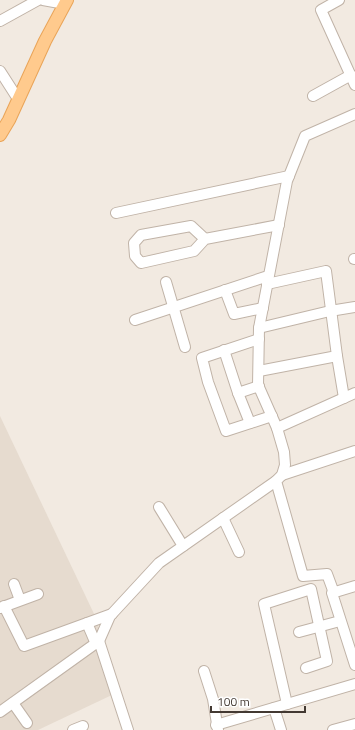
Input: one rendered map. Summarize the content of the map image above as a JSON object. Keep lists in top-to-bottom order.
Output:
{
  "scale_bar": "100 m"
}
